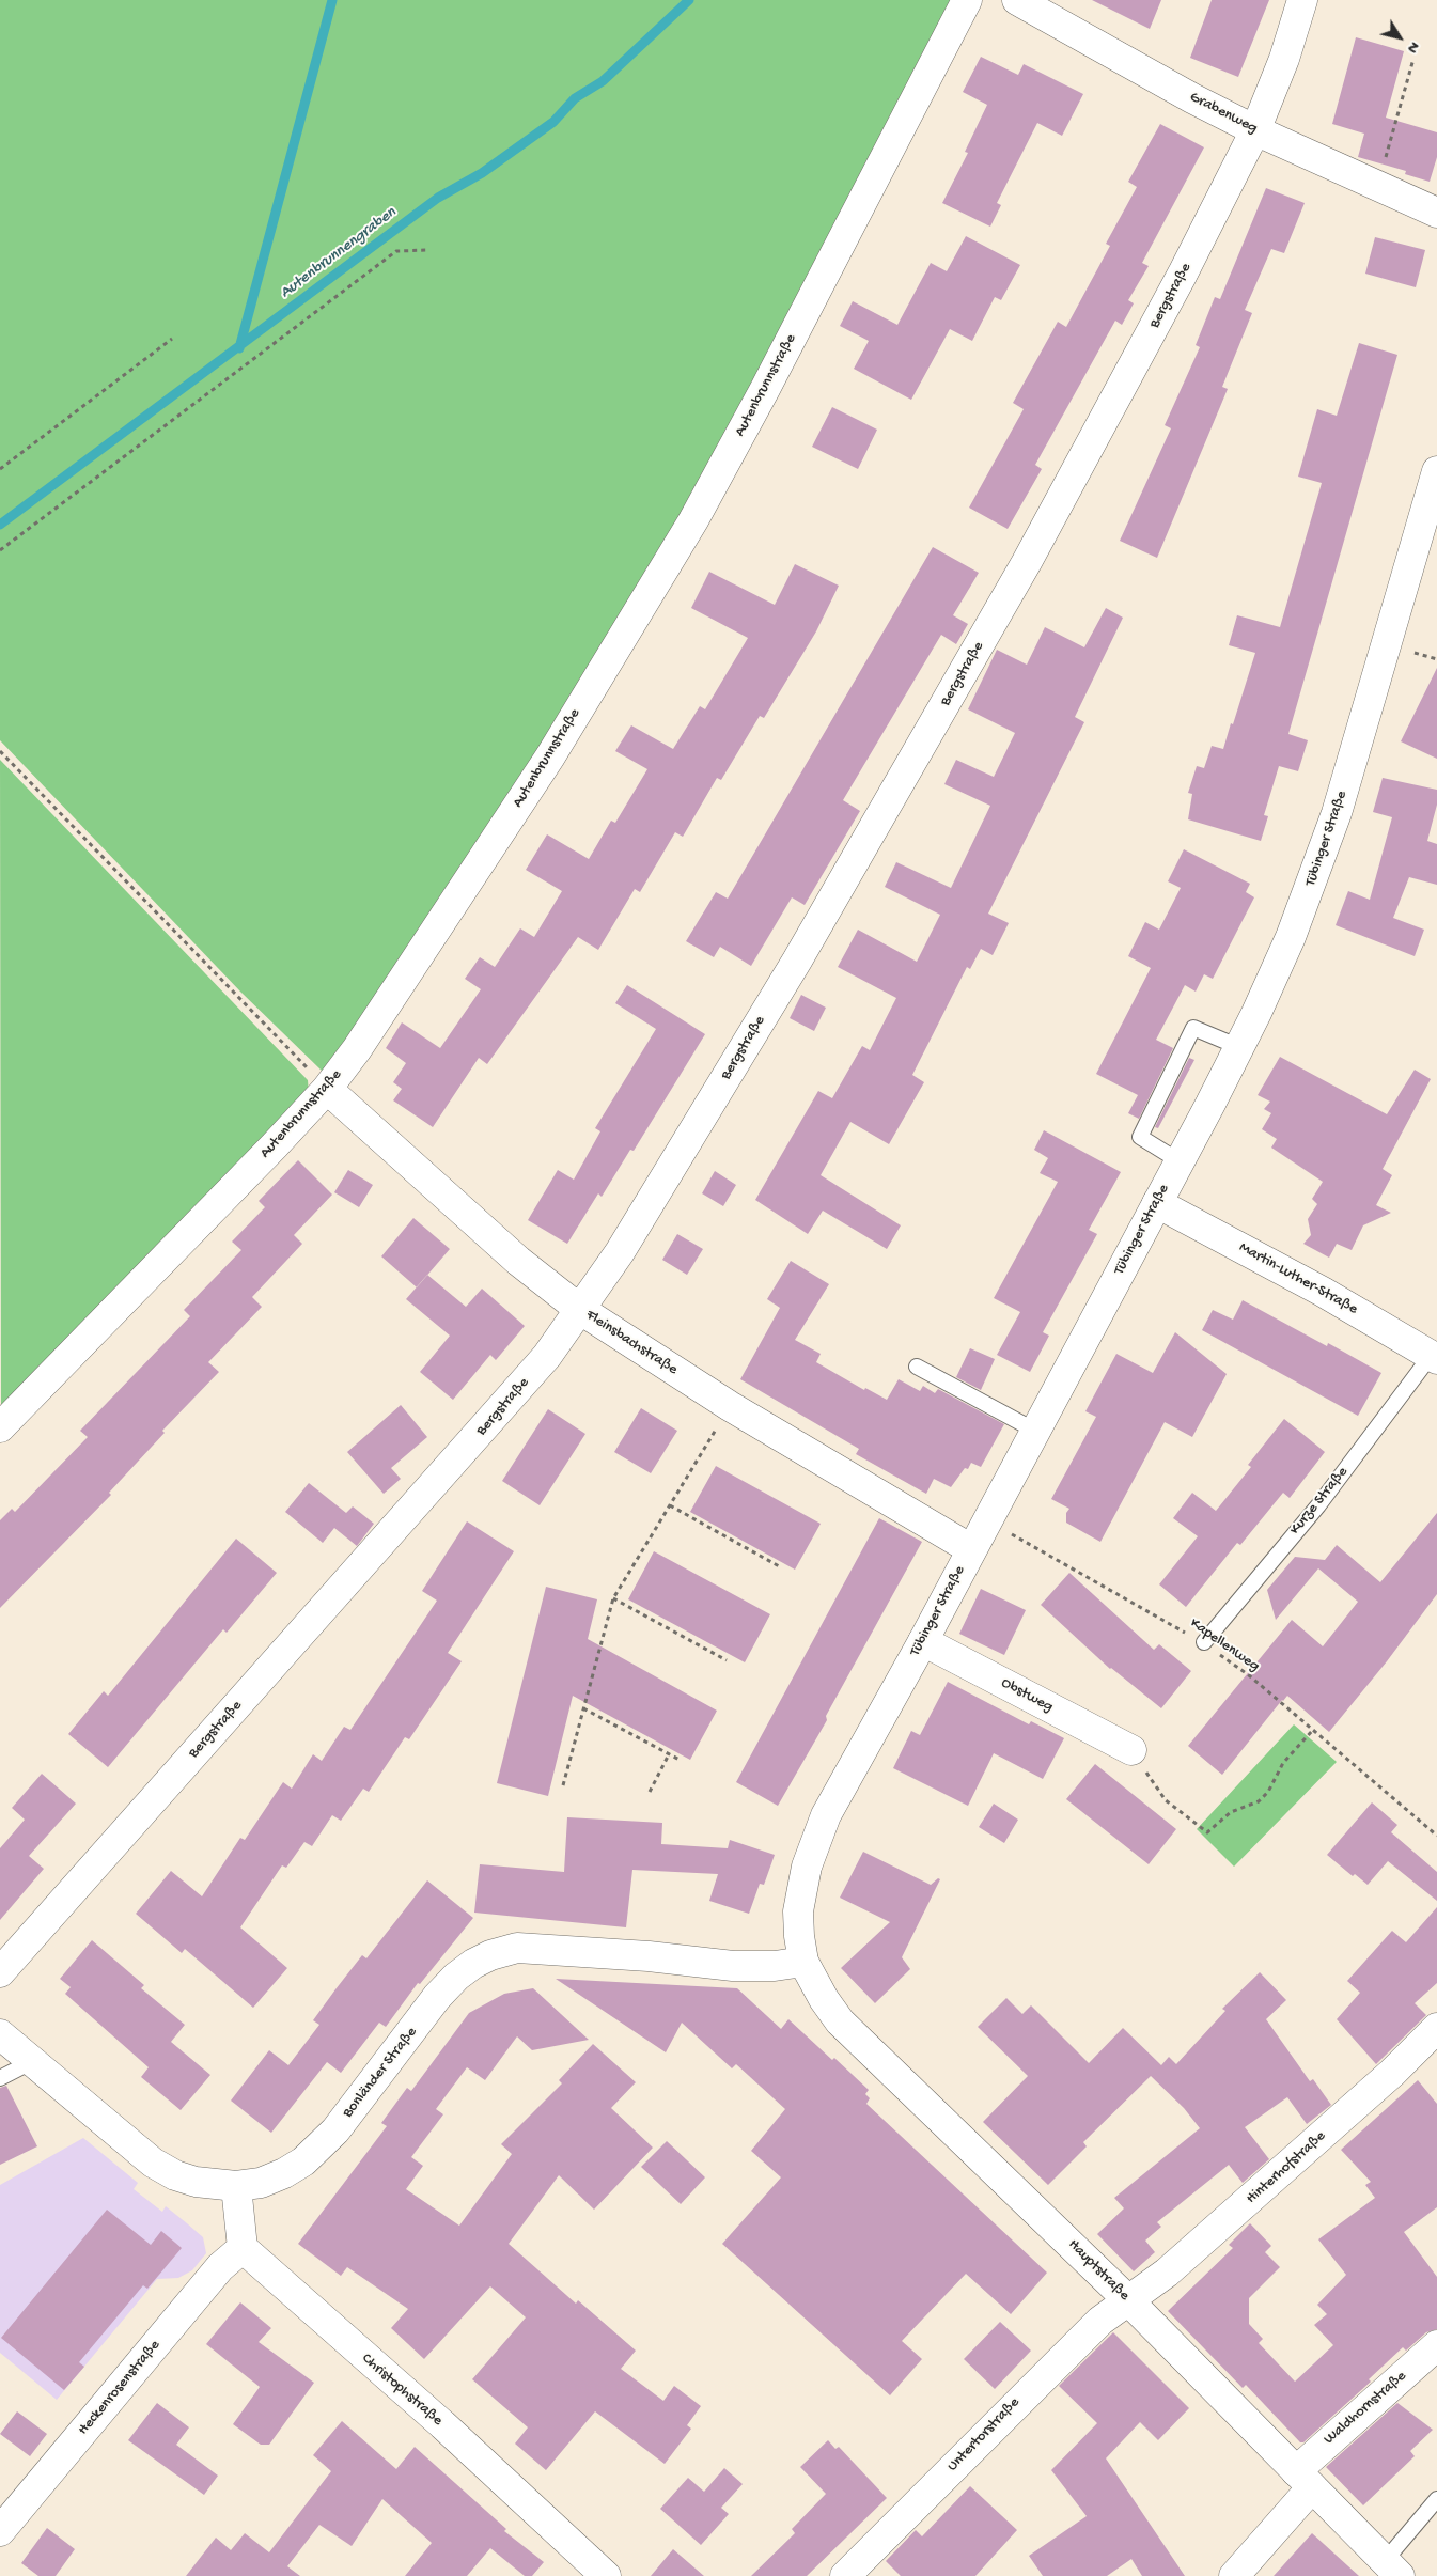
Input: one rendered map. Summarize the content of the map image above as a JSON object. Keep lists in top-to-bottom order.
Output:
{
  "streets": {
    "street": [
      "Grabenweg",
      "Bergstraße",
      "Autenbrunnstraße",
      "Tübinger Straße",
      "Martin-Luther-Straße",
      "Fleinsbachstraße",
      "Obstweg",
      "Bonländer Straße",
      "Hinterhofstraße",
      "Hauptstraße",
      "Heckenrosenstraße",
      "Christophstraße",
      "Waldhornstraße",
      "Untertorstraße"
    ],
    "lane": ["Kurze Straße"],
    "path": ["Kapellenweg"]
  },
  "crossings": [
    ["Grabenweg", "Bergstraße"],
    ["Bergstraße", "Fleinsbachstraße"],
    ["Autenbrunnstraße", "Fleinsbachstraße"],
    ["Tübinger Straße", "Martin-Luther-Straße"],
    ["Tübinger Straße", "Fleinsbachstraße"],
    ["Tübinger Straße", "Kapellenweg"],
    ["Tübinger Straße", "Obstweg"],
    ["Tübinger Straße", "Bonländer Straße"],
    ["Tübinger Straße", "Hauptstraße"],
    ["Martin-Luther-Straße", "Kurze Straße"],
    ["Kurze Straße", "Kapellenweg"],
    ["Bonländer Straße", "Hauptstraße"],
    ["Hinterhofstraße", "Hauptstraße"],
    ["Hinterhofstraße", "Untertorstraße"],
    ["Hauptstraße", "Waldhornstraße"],
    ["Hauptstraße", "Untertorstraße"],
    ["Heckenrosenstraße", "Christophstraße"]
  ],
  "water": ["Autenbrunnengraben"],
  "north": "bottom right"
}
